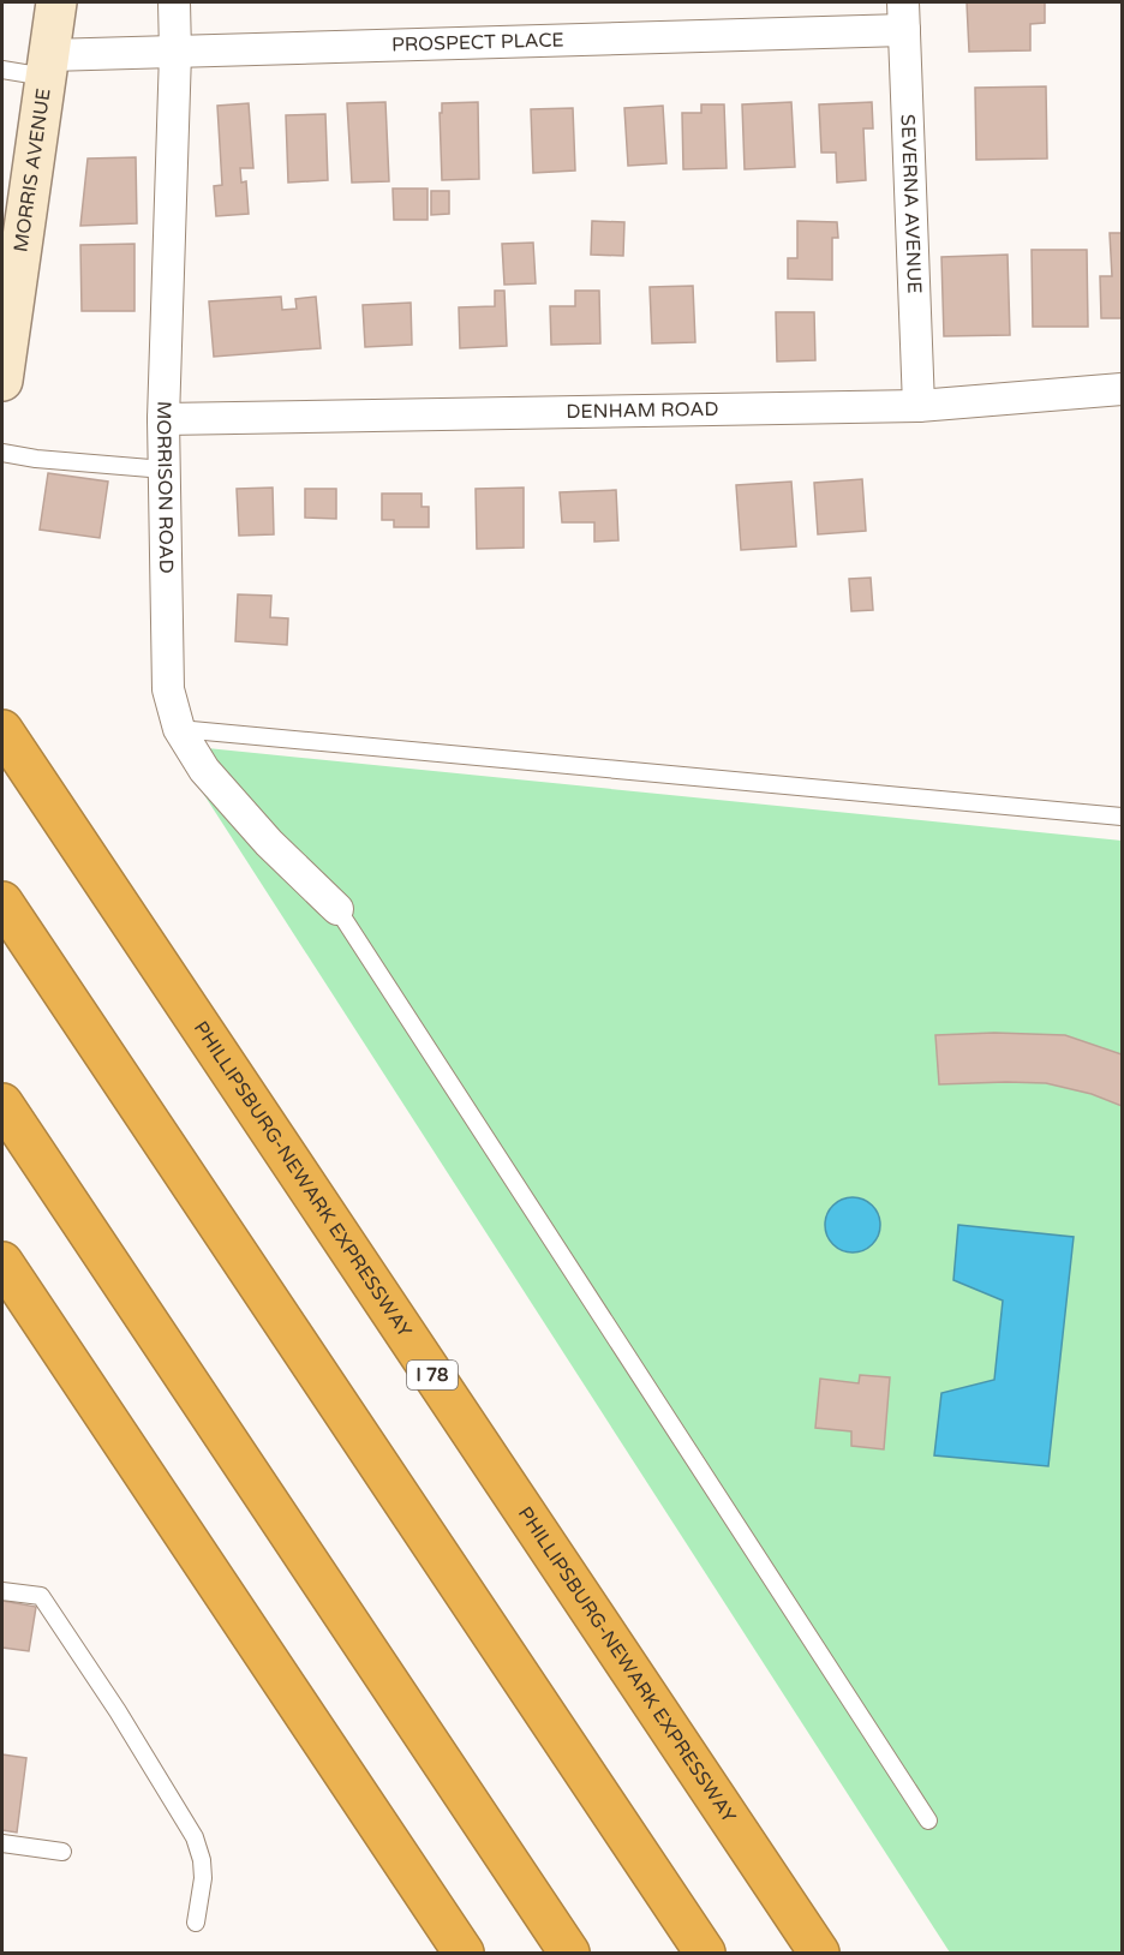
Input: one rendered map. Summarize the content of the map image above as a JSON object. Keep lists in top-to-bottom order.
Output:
{
  "streets": {
    "highway": ["PHILLIPSBURG-NEWARK EXPRESSWAY", "I 78"],
    "main road": ["MORRIS AVENUE"],
    "street": [
      "PROSPECT PLACE",
      "SEVERNA AVENUE",
      "DENHAM ROAD",
      "MORRISON ROAD"
    ]
  },
  "crossings": [
    ["PROSPECT PLACE", "MORRIS AVENUE"],
    ["PROSPECT PLACE", "SEVERNA AVENUE"],
    ["PROSPECT PLACE", "MORRISON ROAD"],
    ["SEVERNA AVENUE", "DENHAM ROAD"],
    ["DENHAM ROAD", "MORRISON ROAD"]
  ]
}
